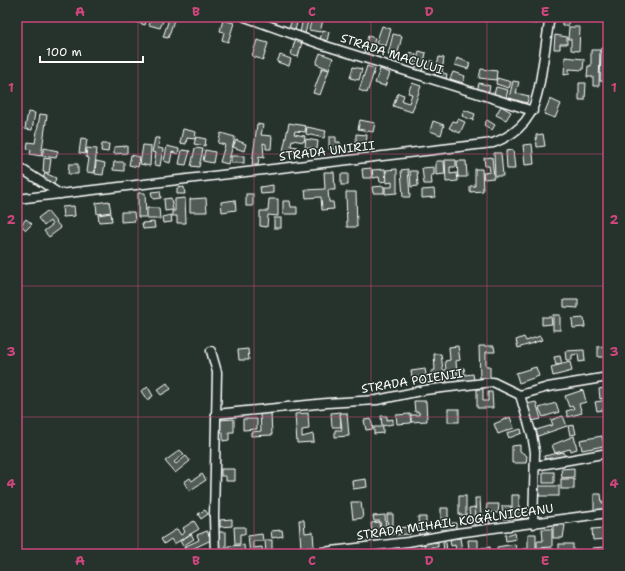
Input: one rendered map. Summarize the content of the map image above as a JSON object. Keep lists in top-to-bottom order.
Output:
{
  "streets": {
    "street": [
      "STRADA MACULUI",
      "STRADA UNIRII",
      "STRADA POIENII",
      "STRADA MIHAIL KOGĂLNICEANU"
    ]
  },
  "crossings": [
    ["STRADA MACULUI", "STRADA UNIRII"]
  ],
  "scale_bar": "100 m",
  "grid": {
    "columns": [
      "A",
      "B",
      "C",
      "D",
      "E"
    ],
    "rows": [
      "1",
      "2",
      "3",
      "4"
    ]
  }
}
